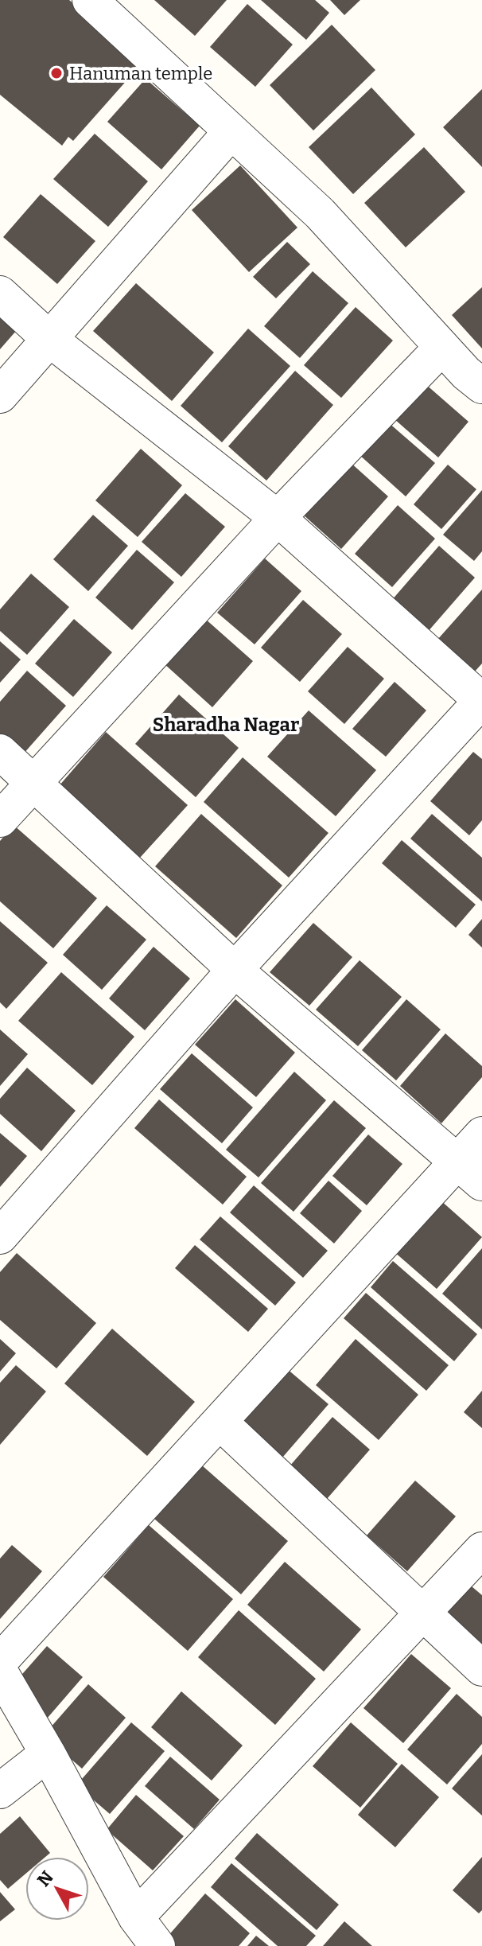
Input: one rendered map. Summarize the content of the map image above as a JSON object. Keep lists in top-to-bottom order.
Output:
{
  "districts": ["Sharadha Nagar"],
  "places": ["Hanuman temple"],
  "north": "top left"
}
